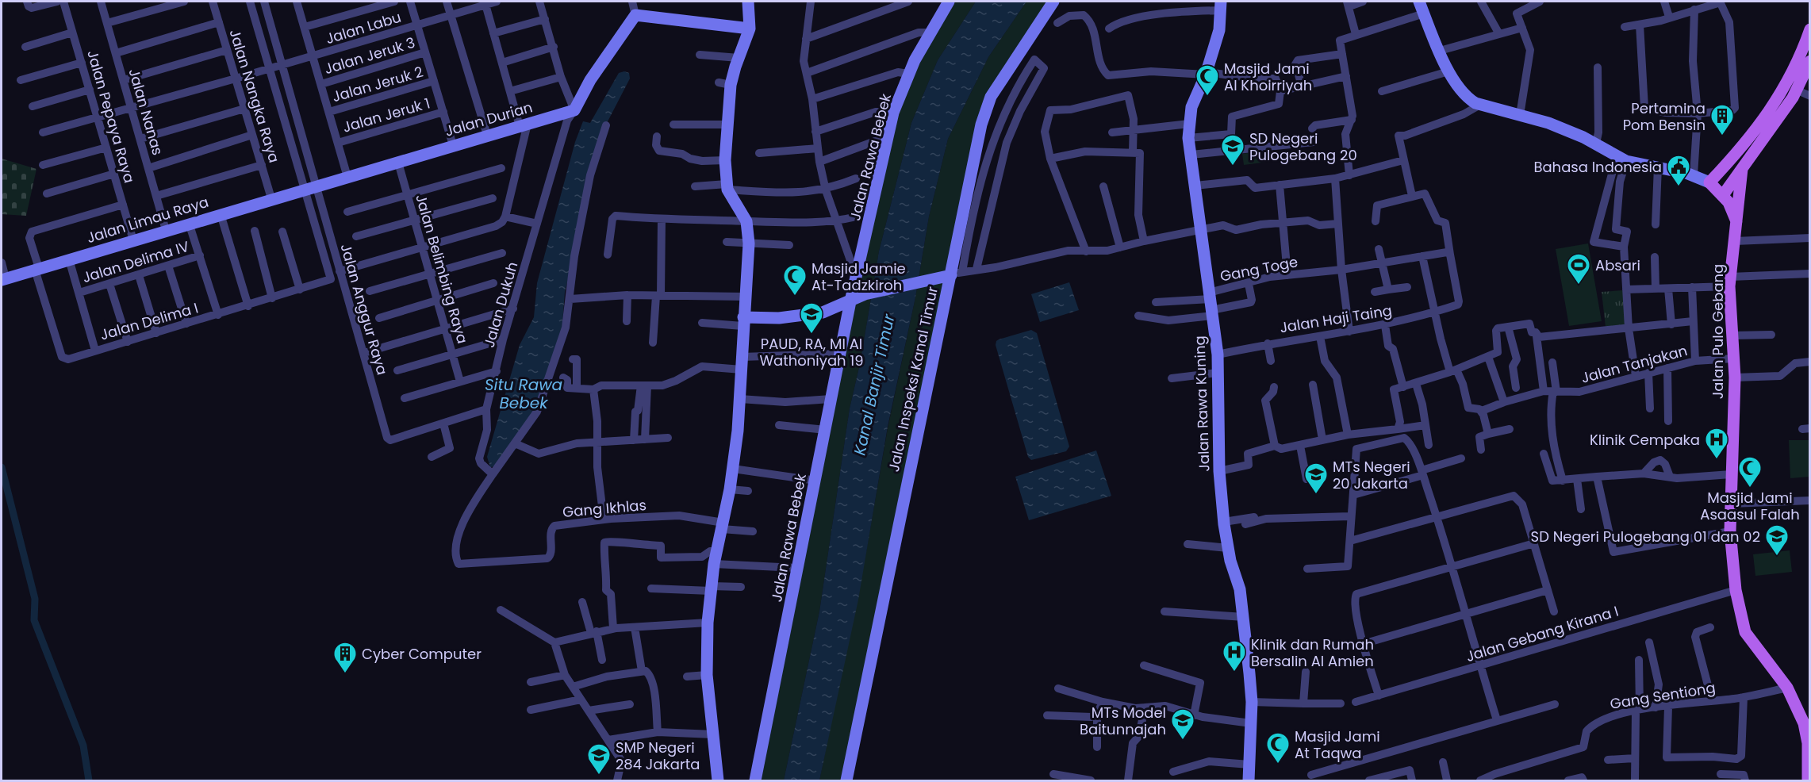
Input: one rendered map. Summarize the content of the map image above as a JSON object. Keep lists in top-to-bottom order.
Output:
{
  "streets": {
    "main road": ["Jalan Pulo Gebang"],
    "street": [
      "Jalan Labu",
      "Jalan Jeruk 3",
      "Jalan Jeruk 2",
      "Jalan Nangka Raya",
      "Jalan Nanas",
      "Jalan Jeruk 1",
      "Jalan Pepaya Raya",
      "Jalan Durian",
      "Jalan Rawa Bebek",
      "Jalan Limau Raya",
      "Jalan Delima IV",
      "Jalan Belimbing Raya",
      "Gang Toge",
      "Jalan Dukuh",
      "Jalan Anggur Raya",
      "Jalan Haji Taing",
      "Jalan Delima I",
      "Jalan Tanjakan",
      "Jalan Inspeksi Kanal Timur",
      "Jalan Rawa Kuning",
      "Gang Ikhlas",
      "Jalan Gebang Kirana I",
      "Gang Sentiong"
    ]
  },
  "crossings": [
    ["Jalan Labu", "Jalan Nangka Raya"],
    ["Jalan Labu", "Jalan Nanas"],
    ["Jalan Labu", "Jalan Pepaya Raya"],
    ["Jalan Labu", "Jalan Anggur Raya"],
    ["Jalan Nangka Raya", "Jalan Limau Raya"],
    ["Jalan Nanas", "Jalan Limau Raya"],
    ["Jalan Pepaya Raya", "Jalan Limau Raya"],
    ["Jalan Durian", "Jalan Limau Raya"],
    ["Jalan Durian", "Jalan Belimbing Raya"],
    ["Jalan Durian", "Jalan Dukuh"],
    ["Jalan Durian", "Jalan Anggur Raya"],
    ["Jalan Durian", "Jalan Delima I"],
    ["Jalan Limau Raya", "Jalan Delima I"],
    ["Gang Toge", "Jalan Haji Taing"],
    ["Gang Toge", "Jalan Rawa Kuning"],
    ["Jalan Dukuh", "Gang Ikhlas"],
    ["Jalan Haji Taing", "Jalan Rawa Kuning"],
    ["Jalan Pulo Gebang", "Jalan Tanjakan"],
    ["Jalan Pulo Gebang", "Jalan Gebang Kirana I"],
    ["Jalan Pulo Gebang", "Gang Sentiong"]
  ],
  "water": ["Situ Rawa Bebek", "Kanal Banjir Timur"],
  "places": {
    "mosque": [
      "Masjid Jami Al Khoirriyah",
      "Masjid Jamie At-Tadzkiroh",
      "Masjid Jami Asaasul Falah",
      "Masjid Jami At Taqwa"
    ],
    "building": ["Pertamina Pom Bensin", "Cyber Computer"],
    "school or university": [
      "SD Negeri Pulogebang 20",
      "PAUD, RA, MI Al Wathoniyah 19",
      "MTs Negeri 20 Jakarta",
      "SD Negeri Pulogebang 01 dan 02",
      "MTs Model Baitunnajah",
      "SMP Negeri 284 Jakarta"
    ],
    "public building": ["Bahasa Indonesia"],
    "sports": ["Absari"],
    "hospital": ["Klinik Cempaka", "Klinik dan Rumah Bersalin Al Amien"]
  }
}
